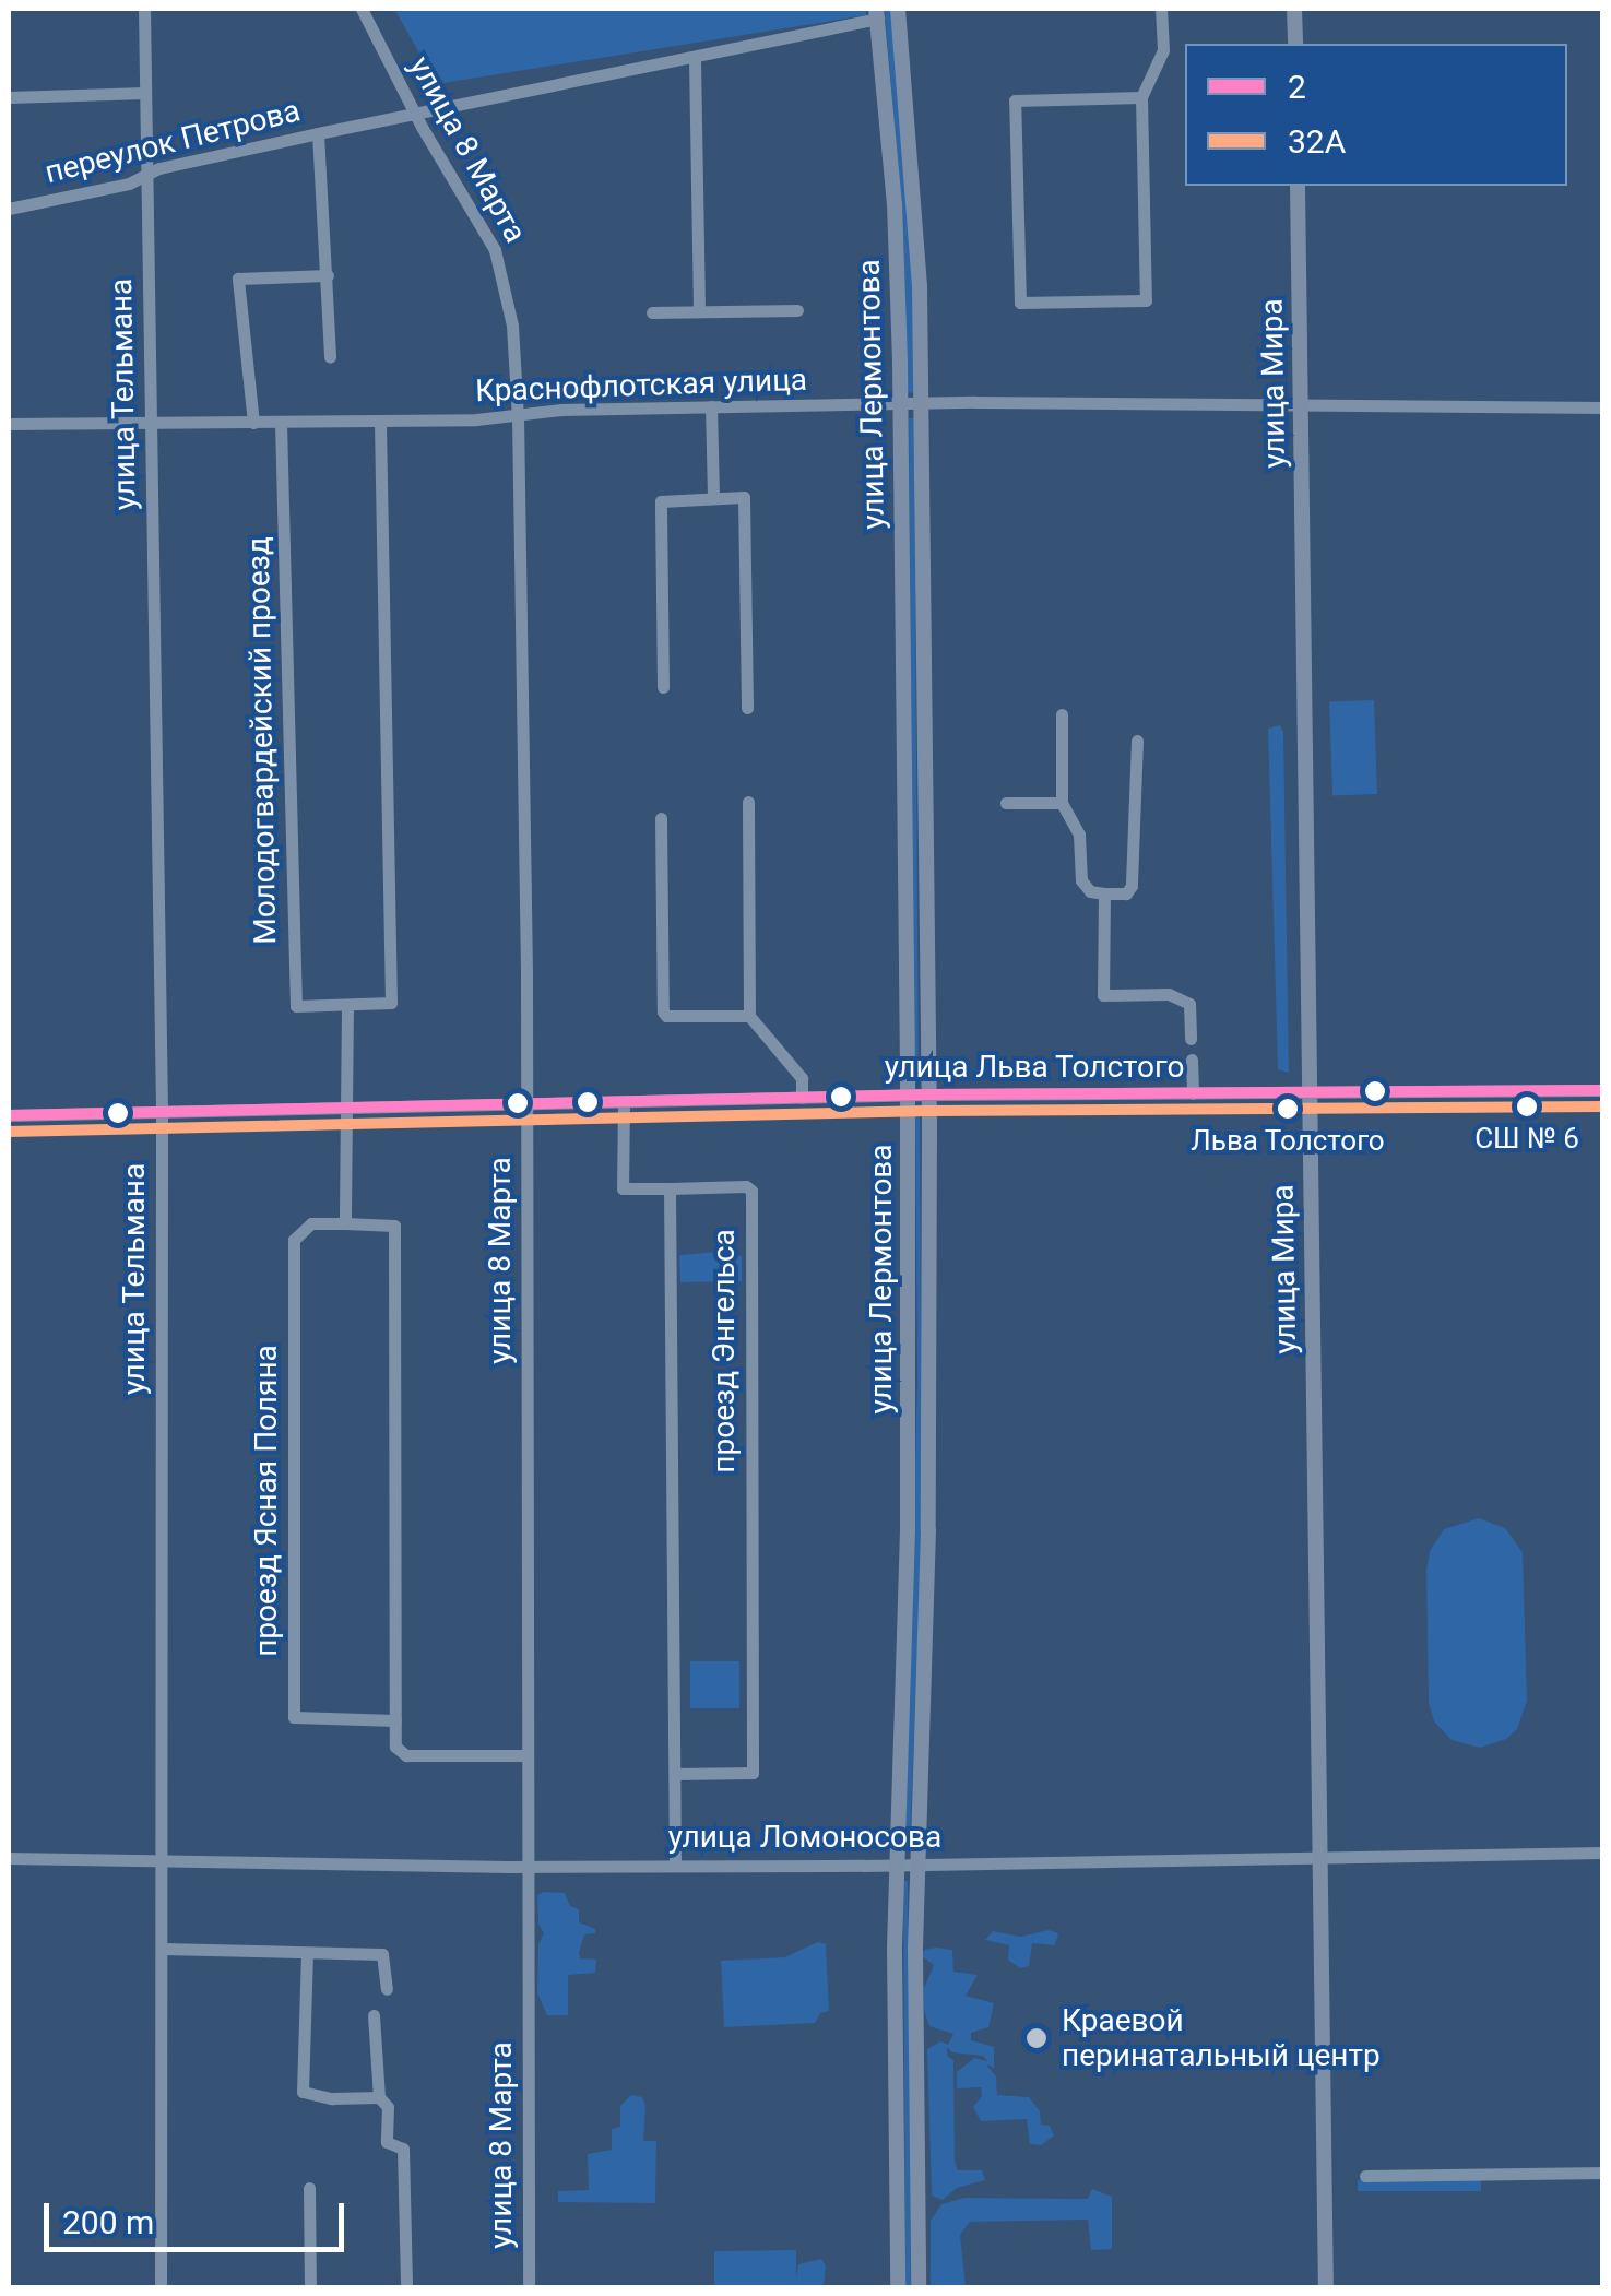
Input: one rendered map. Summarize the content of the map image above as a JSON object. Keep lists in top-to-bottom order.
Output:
{
  "streets": {
    "main road": ["улица Мира", "улица Лермонтова"],
    "street": [
      "переулок Петрова",
      "улица 8 Марта",
      "Краснофлотская улица",
      "улица Тельмана",
      "Молодогвардейский проезд",
      "улица Льва Толстого",
      "проезд Энгельса",
      "проезд Ясная Поляна",
      "улица Ломоносова"
    ]
  },
  "crossings": [
    ["переулок Петрова", "улица 8 Марта"],
    ["переулок Петрова", "улица Тельмана"],
    ["переулок Петрова", "улица Лермонтова"],
    ["улица 8 Марта", "Краснофлотская улица"],
    ["улица 8 Марта", "улица Льва Толстого"],
    ["улица 8 Марта", "улица Ломоносова"],
    ["улица Мира", "Краснофлотская улица"],
    ["улица Мира", "улица Льва Толстого"],
    ["улица Мира", "улица Ломоносова"],
    ["Краснофлотская улица", "улица Тельмана"],
    ["Краснофлотская улица", "улица Лермонтова"],
    ["Краснофлотская улица", "Молодогвардейский проезд"],
    ["улица Тельмана", "улица Льва Толстого"],
    ["улица Тельмана", "улица Ломоносова"],
    ["улица Лермонтова", "улица Льва Толстого"],
    ["улица Лермонтова", "улица Ломоносова"],
    ["проезд Энгельса", "улица Ломоносова"]
  ],
  "places": ["СШ № 6", "Льва Толстого", "Краевой перинатальный центр"],
  "lines": ["transit line 2", "transit line 32A"],
  "legend": ["2", "32A"],
  "scale_bar": "200 m"
}
